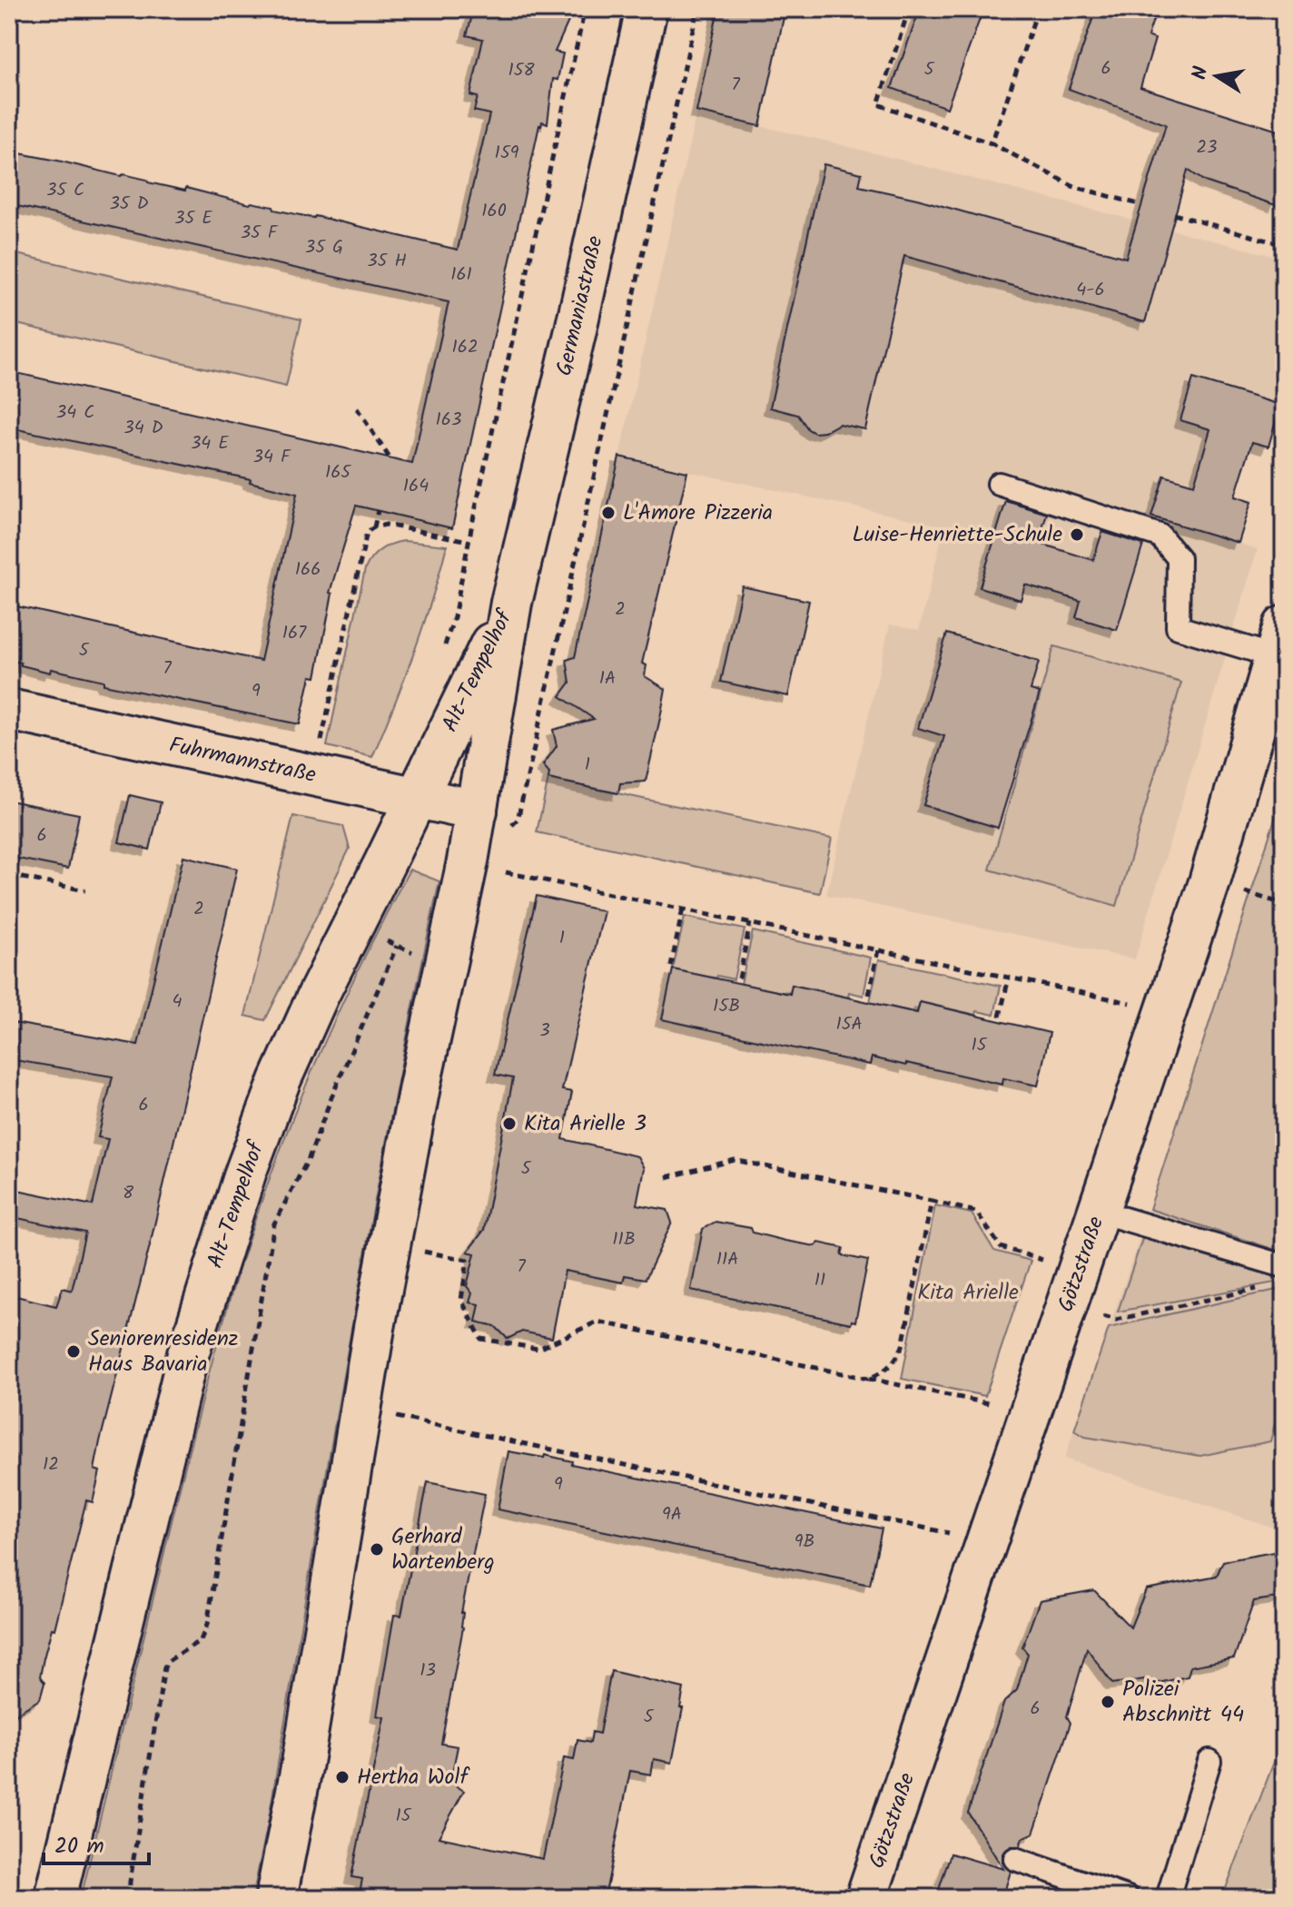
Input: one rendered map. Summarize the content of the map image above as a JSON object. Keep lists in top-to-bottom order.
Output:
{
  "streets": {
    "street": [
      "Germaniastraße",
      "Alt-Tempelhof",
      "Fuhrmannstraße",
      "Götzstraße"
    ]
  },
  "crossings": [
    ["Germaniastraße", "Alt-Tempelhof"],
    ["Alt-Tempelhof", "Fuhrmannstraße"]
  ],
  "parks": ["Kita Arielle"],
  "places": [
    "L'Amore Pizzeria",
    "Luise-Henriette-Schule",
    "Kita Arielle 3",
    "Seniorenresidenz Haus Bavaria",
    "Gerhard Wartenberg",
    "Polizei Abschnitt 44",
    "Hertha Wolf"
  ],
  "house_numbers": [
    "6",
    "5",
    "158",
    "7",
    "23",
    "159",
    "35 C",
    "35 D",
    "160",
    "35 E",
    "35 F",
    "35 G",
    "35 H",
    "161",
    "4-6",
    "162",
    "34 C",
    "163",
    "34 D",
    "34 E",
    "34 F",
    "165",
    "164",
    "166",
    "2",
    "167",
    "5",
    "7",
    "1A",
    "9",
    "1",
    "6",
    "2",
    "1",
    "4",
    "15B",
    "15A",
    "3",
    "15",
    "6",
    "5",
    "8",
    "11B",
    "11A",
    "7",
    "11",
    "12",
    "9",
    "9A",
    "9B",
    "13",
    "6",
    "5",
    "15"
  ],
  "scale_bar": "20 m",
  "north": "left"
}
